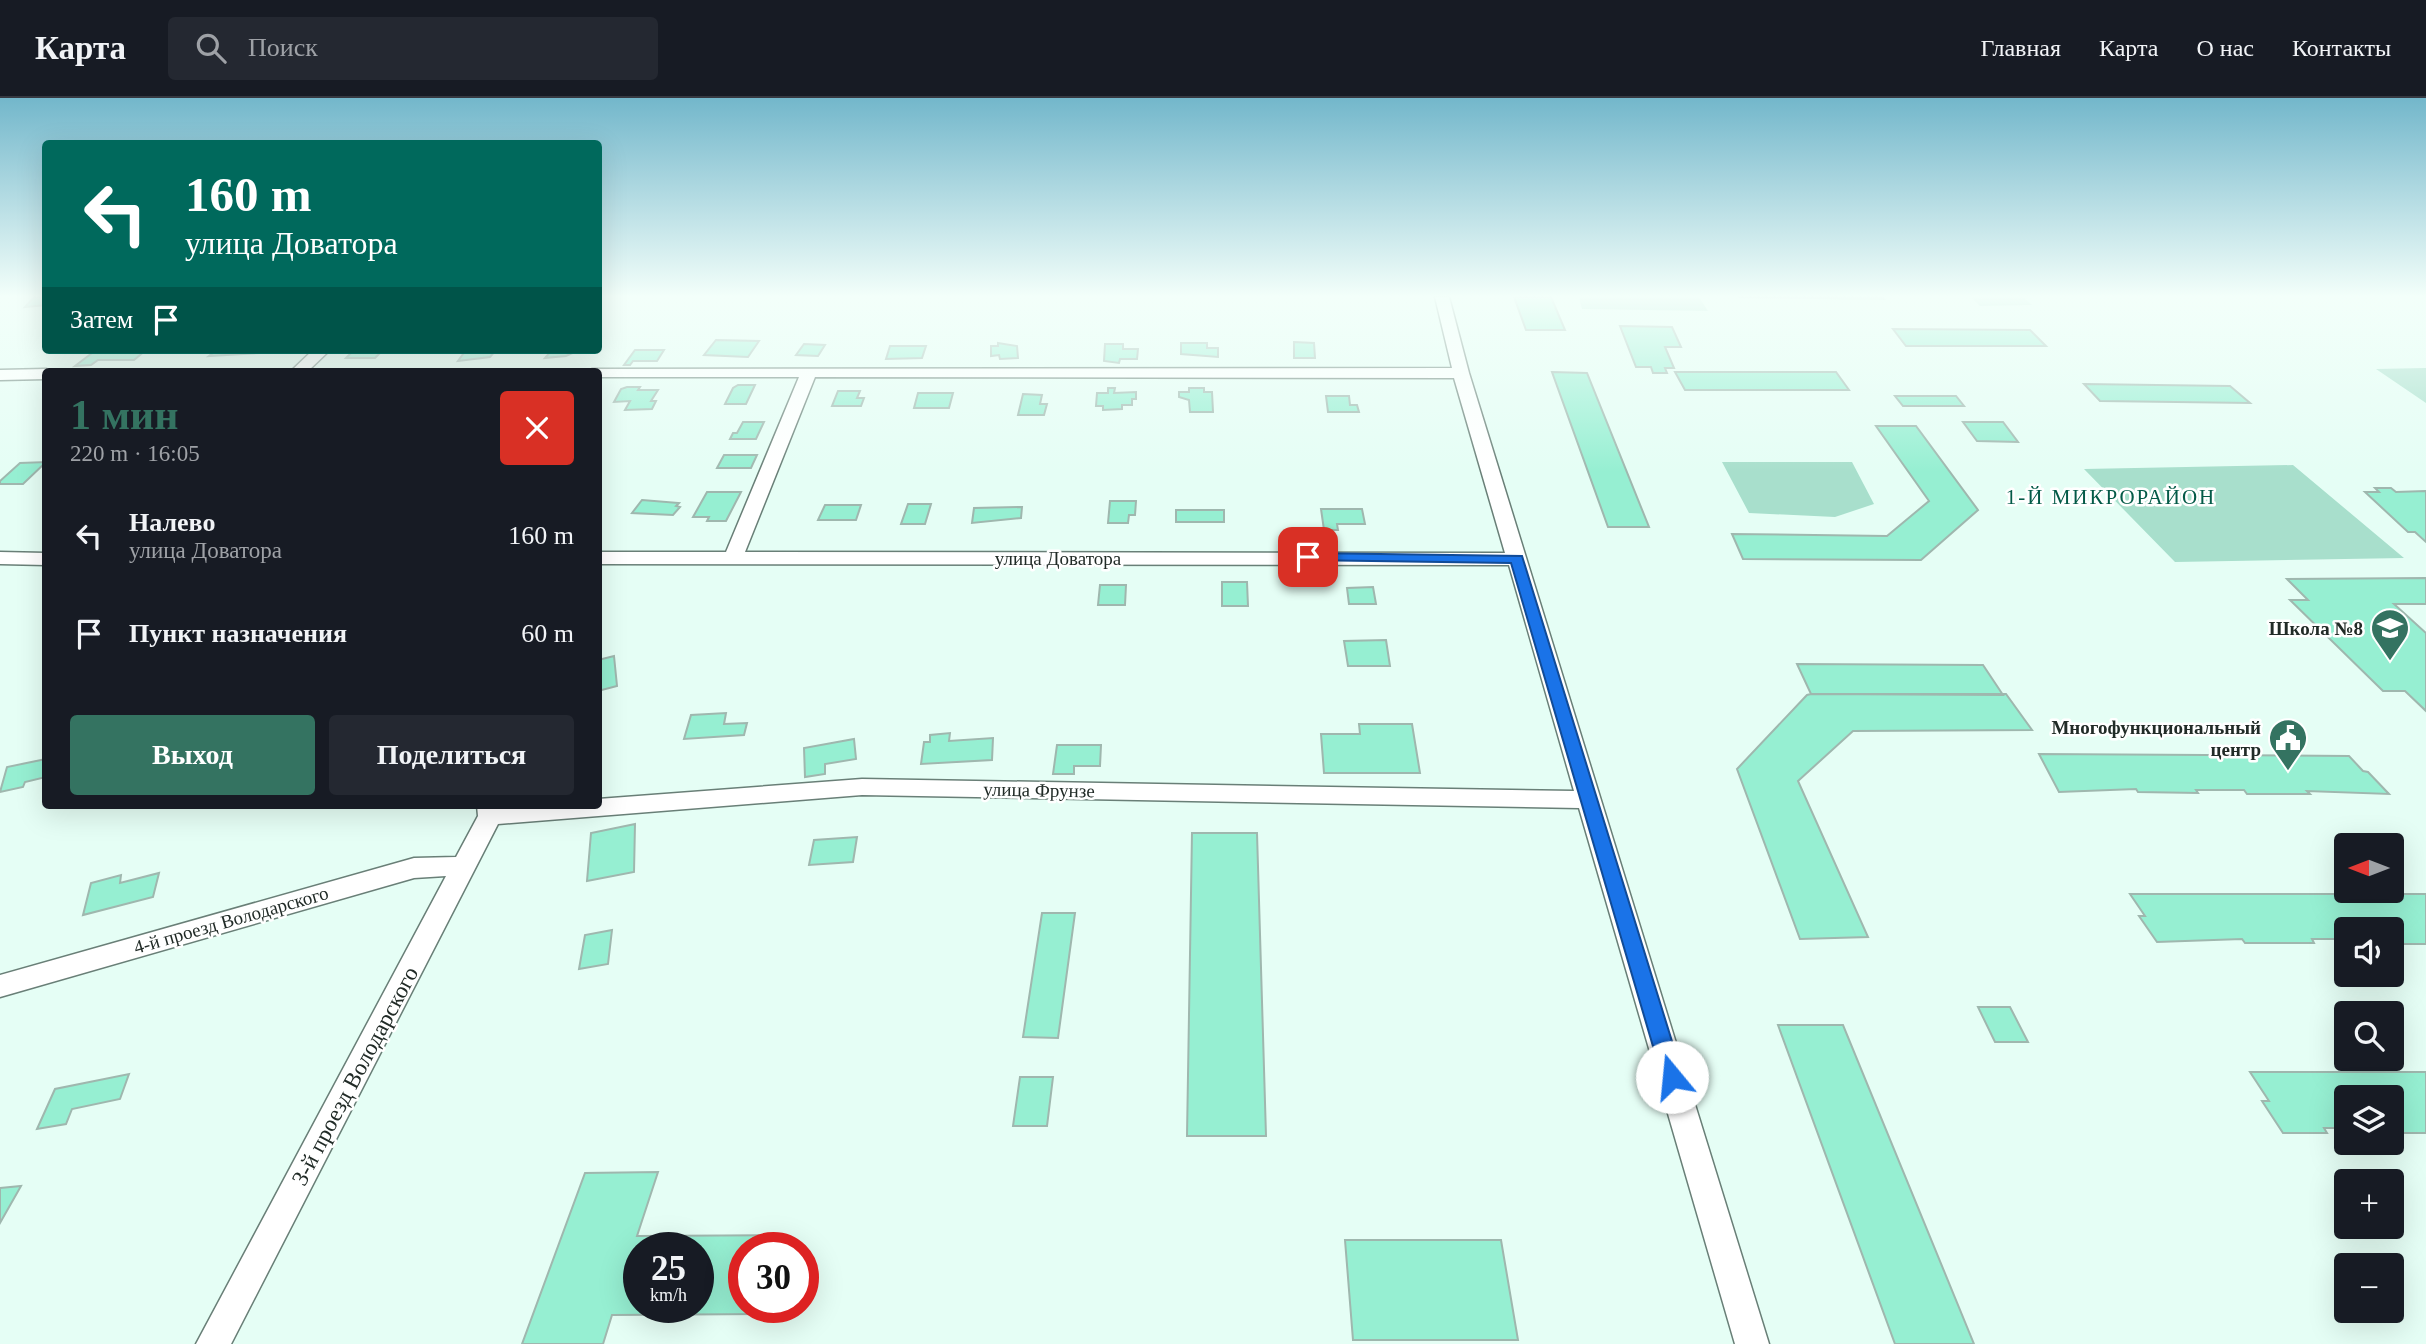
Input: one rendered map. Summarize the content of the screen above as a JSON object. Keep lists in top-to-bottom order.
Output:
{
  "streets": {
    "street": [
      "улица Доватора",
      "улица Фрунзе",
      "4-й проезд Володарского",
      "3-й проезд Володарского"
    ]
  },
  "crossings": [
    ["улица Фрунзе", "3-й проезд Володарского"],
    ["4-й проезд Володарского", "3-й проезд Володарского"]
  ],
  "districts": ["1-Й МИКРОРАЙОН"],
  "places": {
    "school or university": ["Школа №8"],
    "public building": ["Многофункциональный центр"]
  },
  "north": "left",
  "page": {
    "header": "Карта",
    "search": "Поиск",
    "nav": [
      "Главная",
      "Карта",
      "О нас",
      "Контакты"
    ],
    "turn": ["160 m", "улица Доватора"],
    "then": "Затем",
    "heading": ["1 мин", "220 m · 16:05"],
    "list": [
      {
        "name": "Налево",
        "note": "улица Доватора",
        "value": "160 m"
      },
      {
        "name": "Пункт назначения",
        "value": "60 m"
      }
    ],
    "buttons": ["Выход", "Поделиться"],
    "map_buttons": ["+", "−"],
    "speed": "25 km/h",
    "limit": "30"
  }
}
